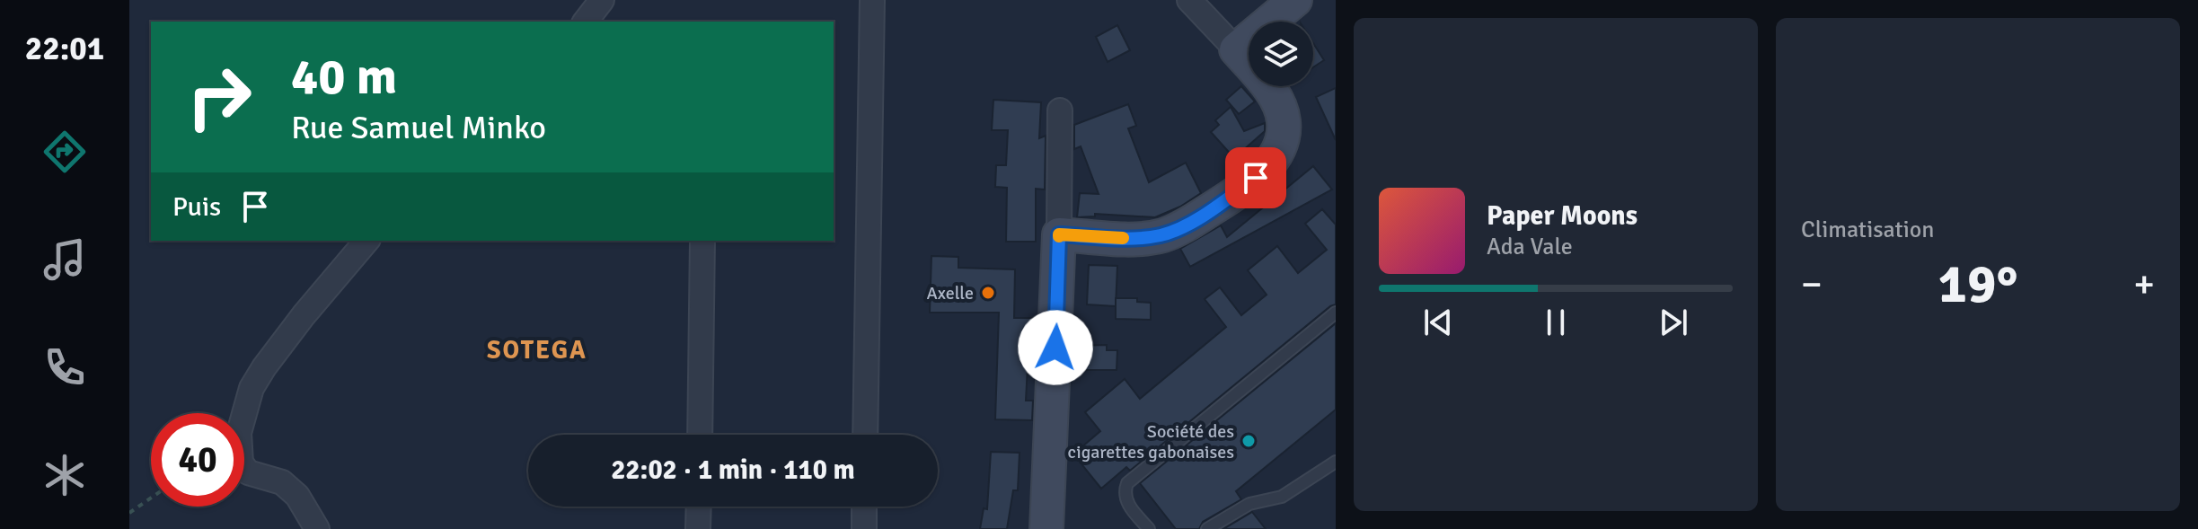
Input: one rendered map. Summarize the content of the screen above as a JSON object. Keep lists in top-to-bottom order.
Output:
{
  "districts": ["SOTEGA"],
  "places": ["Axelle", "Société des cigarettes gabonaises"],
  "page": {
    "tabs": "22:01",
    "tile": "Climatisation",
    "turn": ["40 m", "Rue Samuel Minko"],
    "then": "Puis",
    "song": ["Paper Moons", "Ada Vale"],
    "heat": ["−", "19°", "+"],
    "limit": "40",
    "trip": "22:02 · 1 min · 110 m"
  }
}
